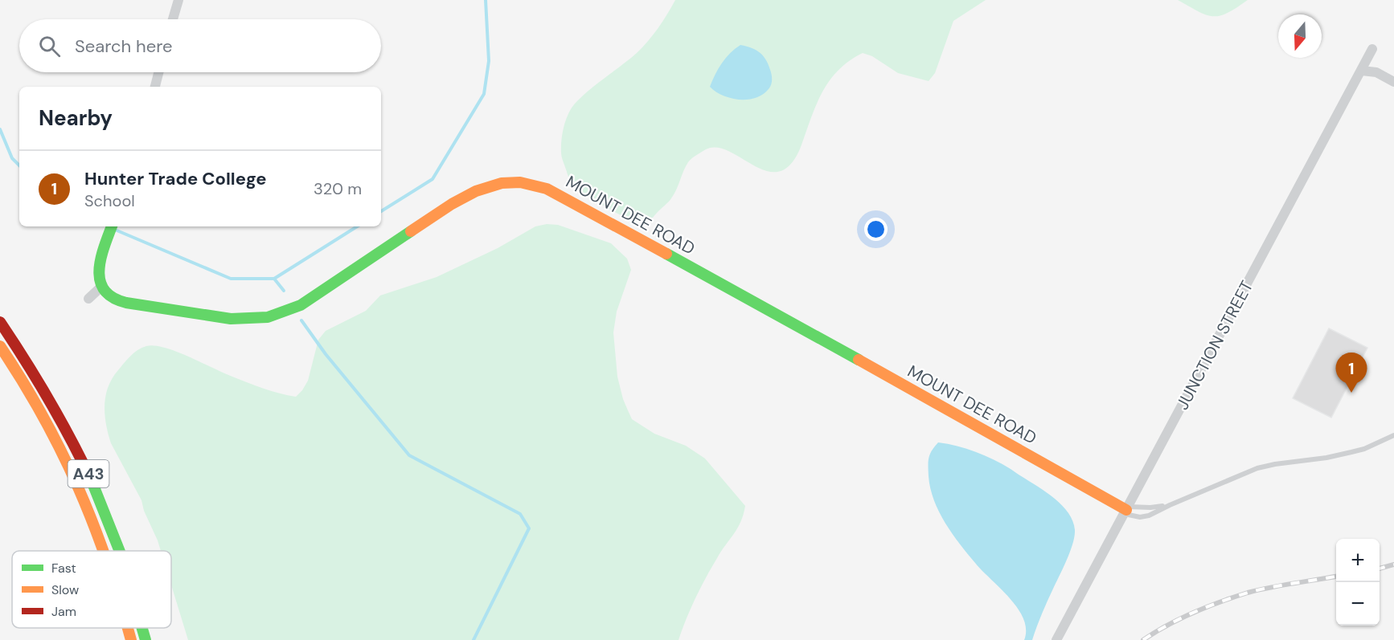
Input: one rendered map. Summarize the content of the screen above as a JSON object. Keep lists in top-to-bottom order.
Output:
{
  "streets": {
    "main road": ["MOUNT DEE ROAD", "A43"],
    "street": ["JUNCTION STREET"]
  },
  "crossings": [
    ["MOUNT DEE ROAD", "JUNCTION STREET"]
  ],
  "legend": ["Fast", "Slow", "Jam"],
  "north": "bottom",
  "page": {
    "search": "Search here",
    "heading": "Nearby",
    "list": [
      {
        "mark": "1",
        "name": "Hunter Trade College",
        "note": "School",
        "value": "320 m"
      }
    ],
    "pins": "1",
    "map_buttons": ["+", "−"]
  }
}
